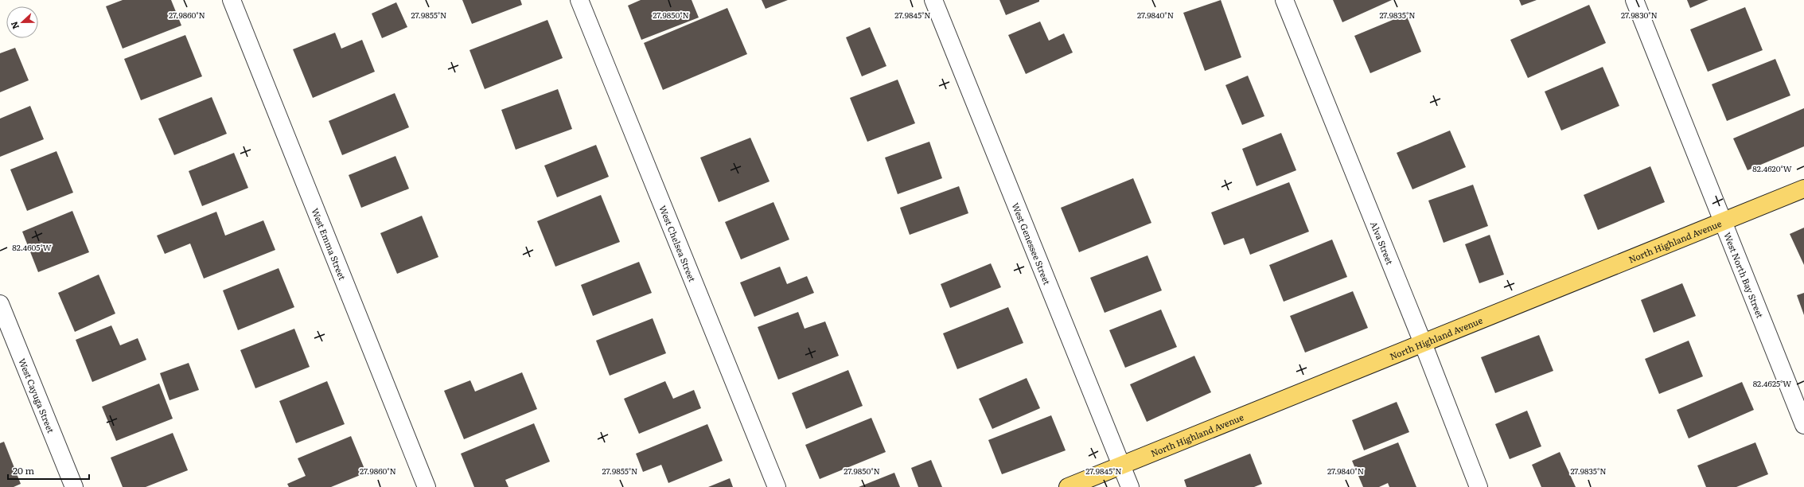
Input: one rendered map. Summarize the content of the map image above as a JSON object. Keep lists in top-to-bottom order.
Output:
{
  "streets": {
    "main road": ["North Highland Avenue"],
    "street": [
      "West Emma Street",
      "West Chelsea Street",
      "West Genessee Street",
      "Alva Street",
      "West North Bay Street",
      "West Cayuga Street"
    ]
  },
  "crossings": [
    ["North Highland Avenue", "West Genessee Street"],
    ["North Highland Avenue", "Alva Street"],
    ["North Highland Avenue", "West North Bay Street"]
  ],
  "scale_bar": "20 m",
  "north": "left",
  "coordinates": [
    "27.9850°N",
    "27.9835°N",
    "27.9830°N",
    "27.9860°N",
    "27.9855°N",
    "27.9845°N",
    "27.9840°N",
    "82.4620°W",
    "82.4605°W",
    "82.4625°W"
  ]
}
